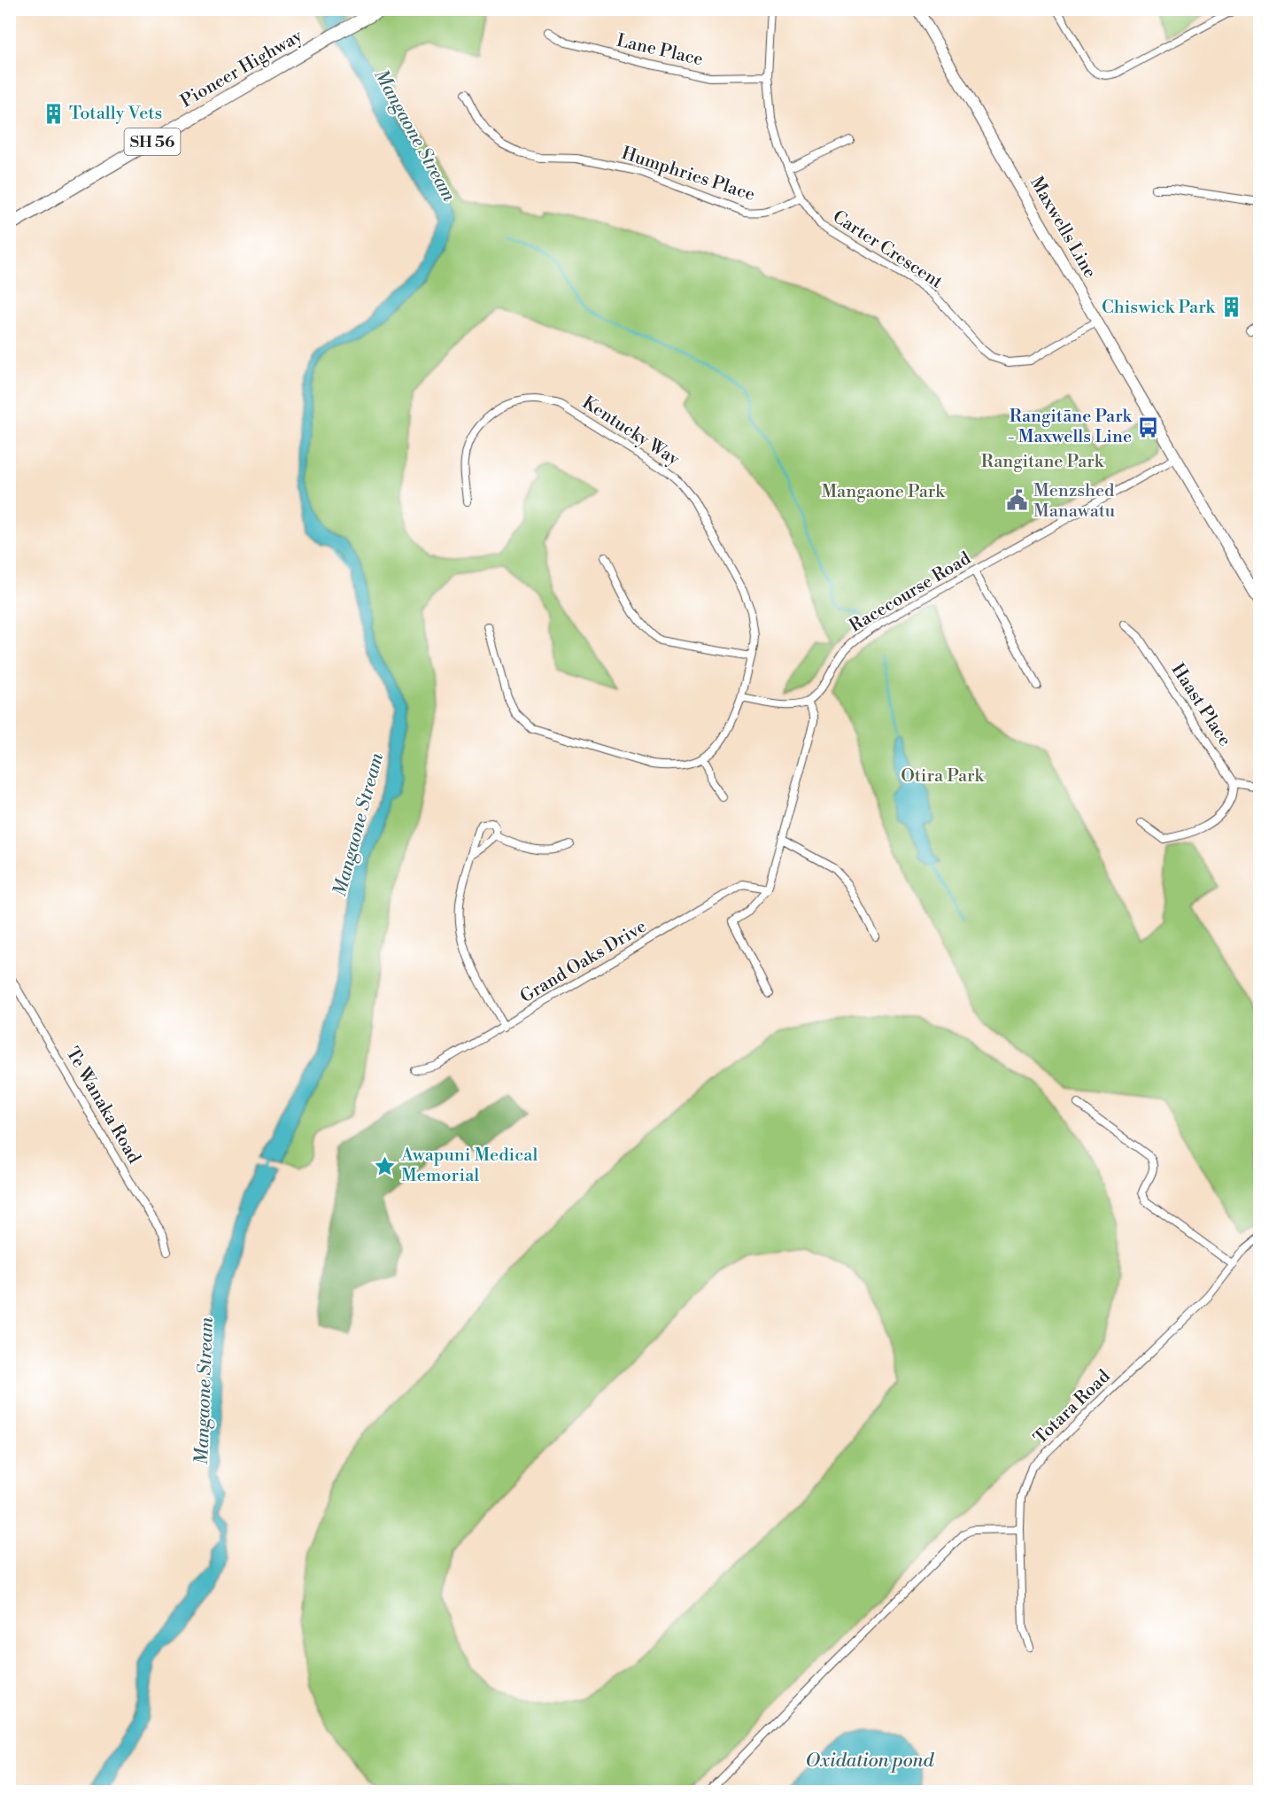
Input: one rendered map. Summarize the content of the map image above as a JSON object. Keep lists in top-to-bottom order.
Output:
{
  "streets": {
    "main road": ["Pioneer Highway", "SH 56", "Maxwells Line"],
    "street": [
      "Lane Place",
      "Humphries Place",
      "Carter Crescent",
      "Kentucky Way",
      "Racecourse Road",
      "Haast Place",
      "Grand Oaks Drive",
      "Te Wanaka Road",
      "Totara Road"
    ]
  },
  "crossings": [
    ["Lane Place", "Carter Crescent"],
    ["Humphries Place", "Carter Crescent"],
    ["Maxwells Line", "Carter Crescent"],
    ["Maxwells Line", "Racecourse Road"]
  ],
  "water": ["Mangaone Stream", "Oxidation pond"],
  "parks": ["Rangitane Park", "Mangaone Park", "Otira Park"],
  "places": {
    "building": ["Totally Vets", "Chiswick Park"],
    "bus stop": ["Rangitāne Park - Maxwells Line"],
    "public building": ["Menzshed Manawatu"],
    "place": ["Awapuni Medical Memorial"]
  }
}
